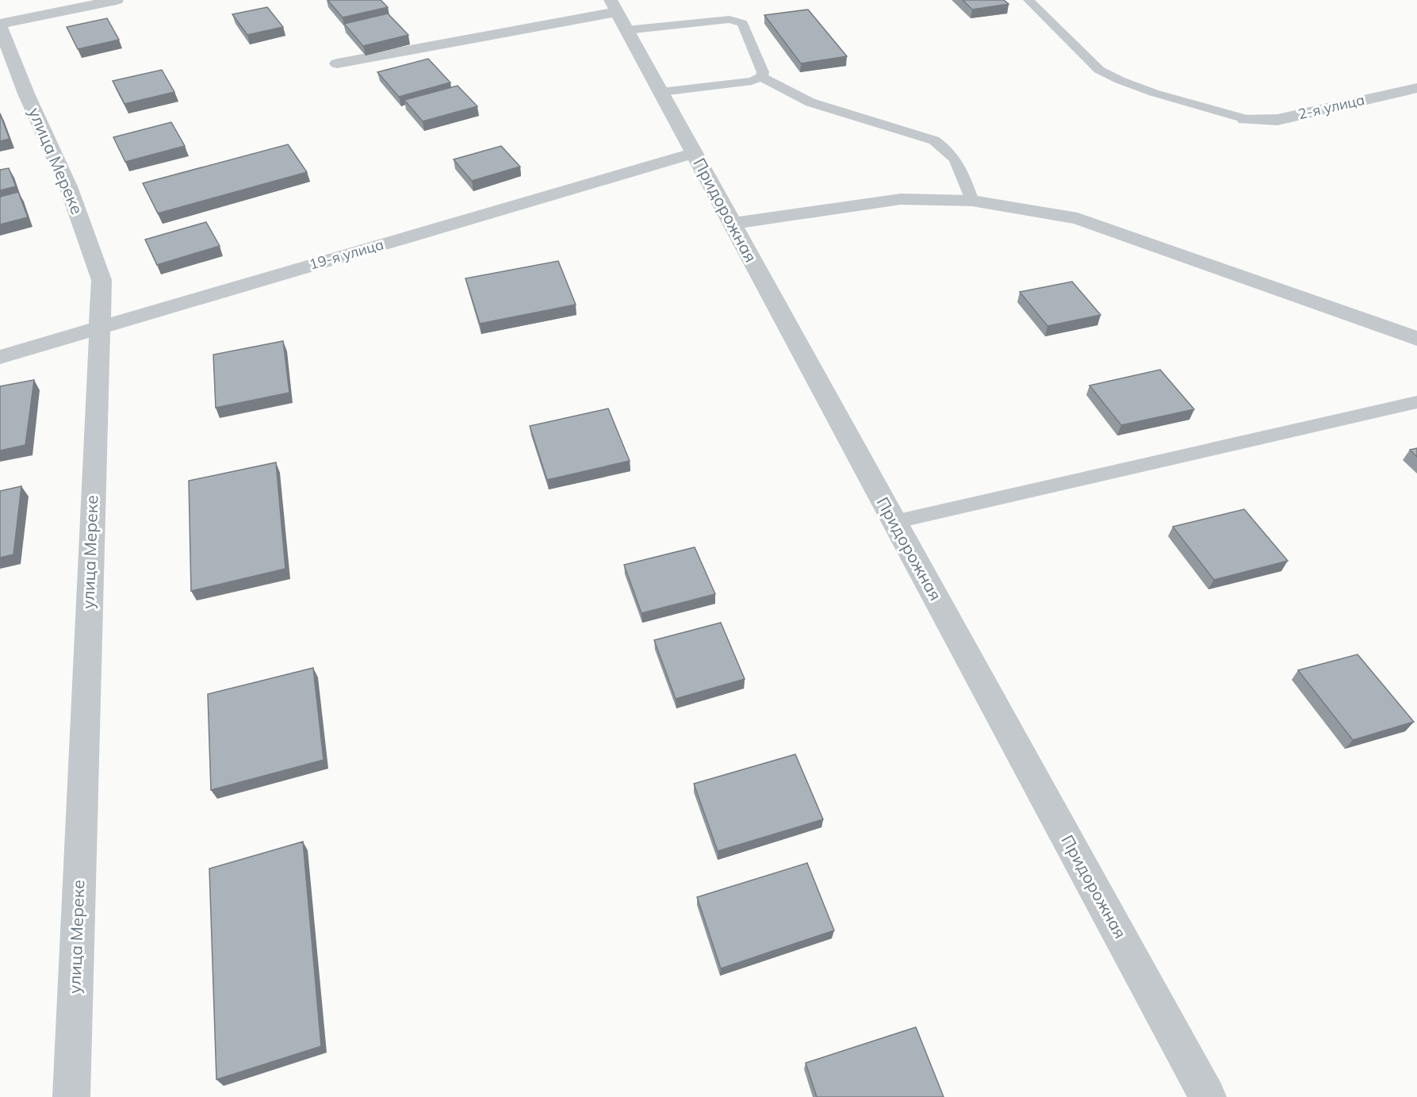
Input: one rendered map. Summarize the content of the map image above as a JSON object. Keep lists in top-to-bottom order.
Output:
{
  "streets": {
    "street": [
      "2-я улица",
      "улица Мереке",
      "Придорожная",
      "19-я улица"
    ]
  },
  "crossings": [
    ["улица Мереке", "19-я улица"],
    ["Придорожная", "19-я улица"]
  ]
}
